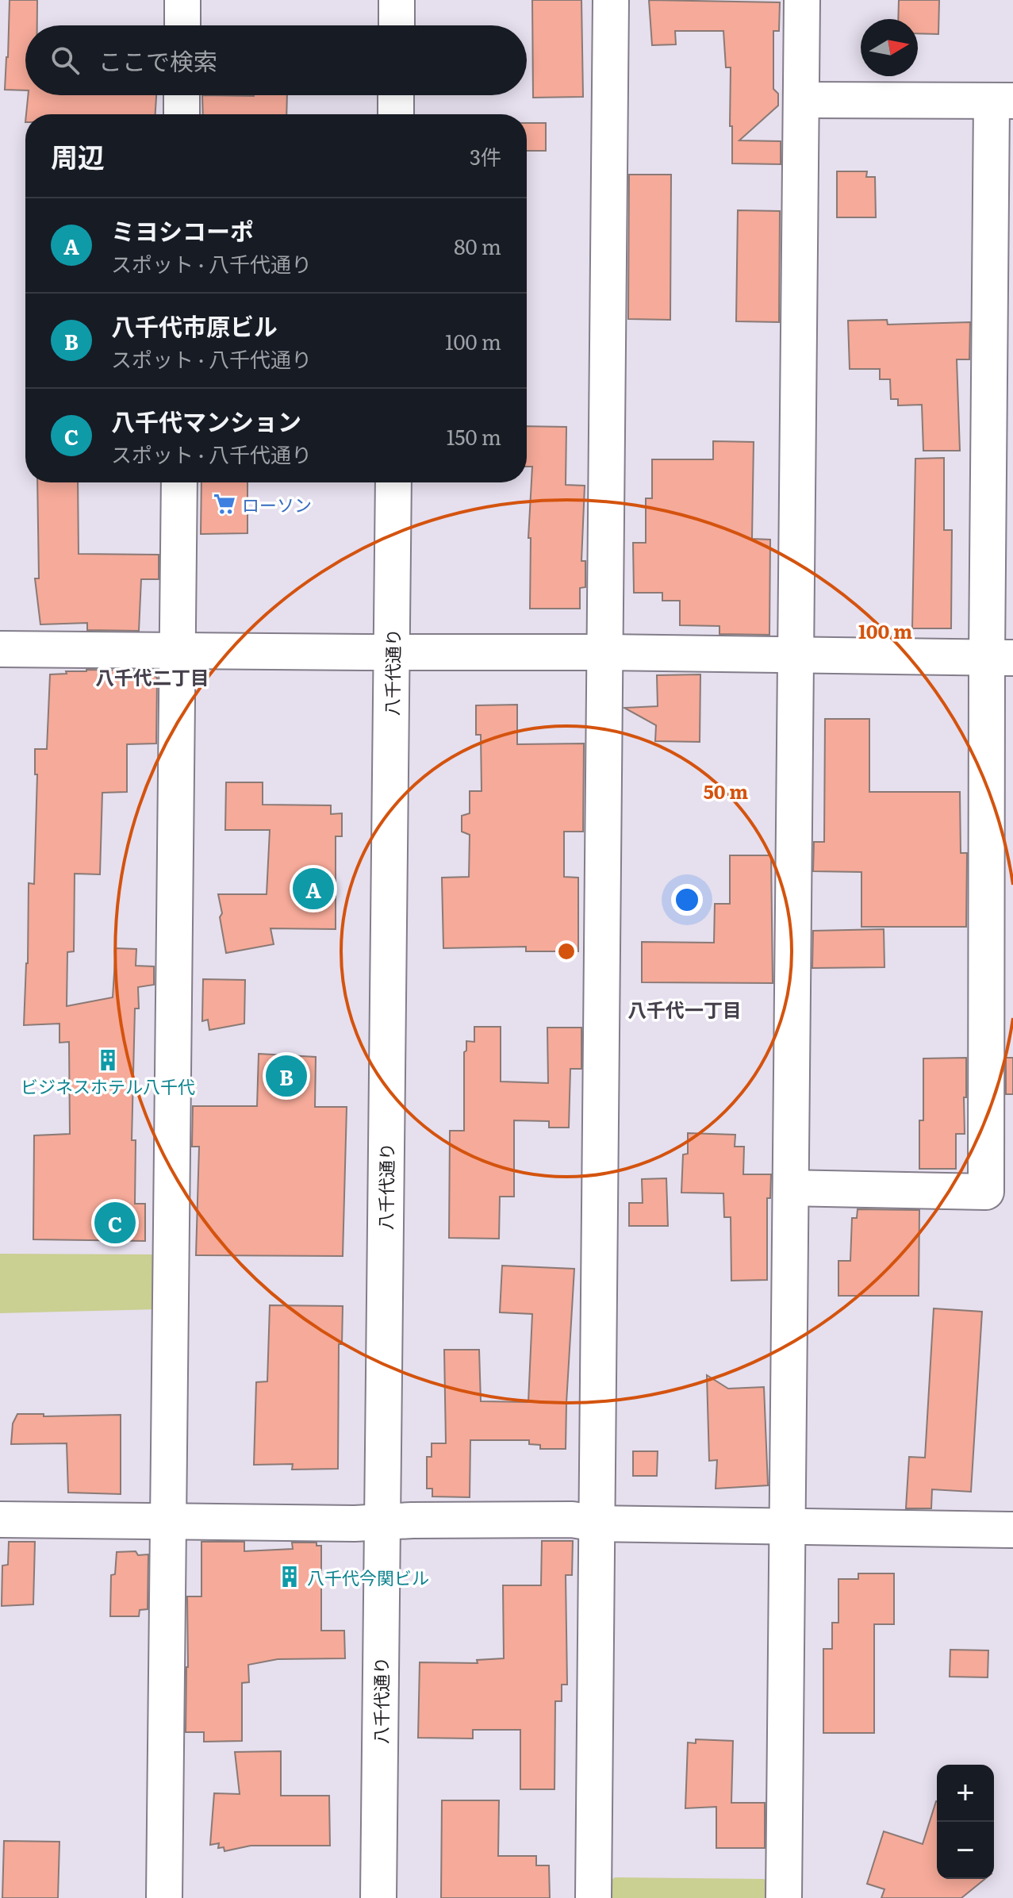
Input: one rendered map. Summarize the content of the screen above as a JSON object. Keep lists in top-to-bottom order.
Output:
{
  "streets": {
    "street": ["八千代通り"]
  },
  "districts": ["八千代二丁目", "八千代一丁目"],
  "places": {
    "supermarket": ["ローソン"],
    "building": ["ビジネスホテル八千代", "八千代今関ビル"]
  },
  "north": "right",
  "page": {
    "search": "ここで検索",
    "heading": ["周辺", "3件"],
    "list": [
      {
        "mark": "A",
        "name": "ミヨシコーポ",
        "note": "スポット · 八千代通り",
        "value": "80 m"
      },
      {
        "mark": "B",
        "name": "八千代市原ビル",
        "note": "スポット · 八千代通り",
        "value": "100 m"
      },
      {
        "mark": "C",
        "name": "八千代マンション",
        "note": "スポット · 八千代通り",
        "value": "150 m"
      }
    ],
    "pins": ["A", "B", "C"],
    "map_buttons": ["+", "−"]
  },
  "rings": ["100 m", "50 m"]
}
